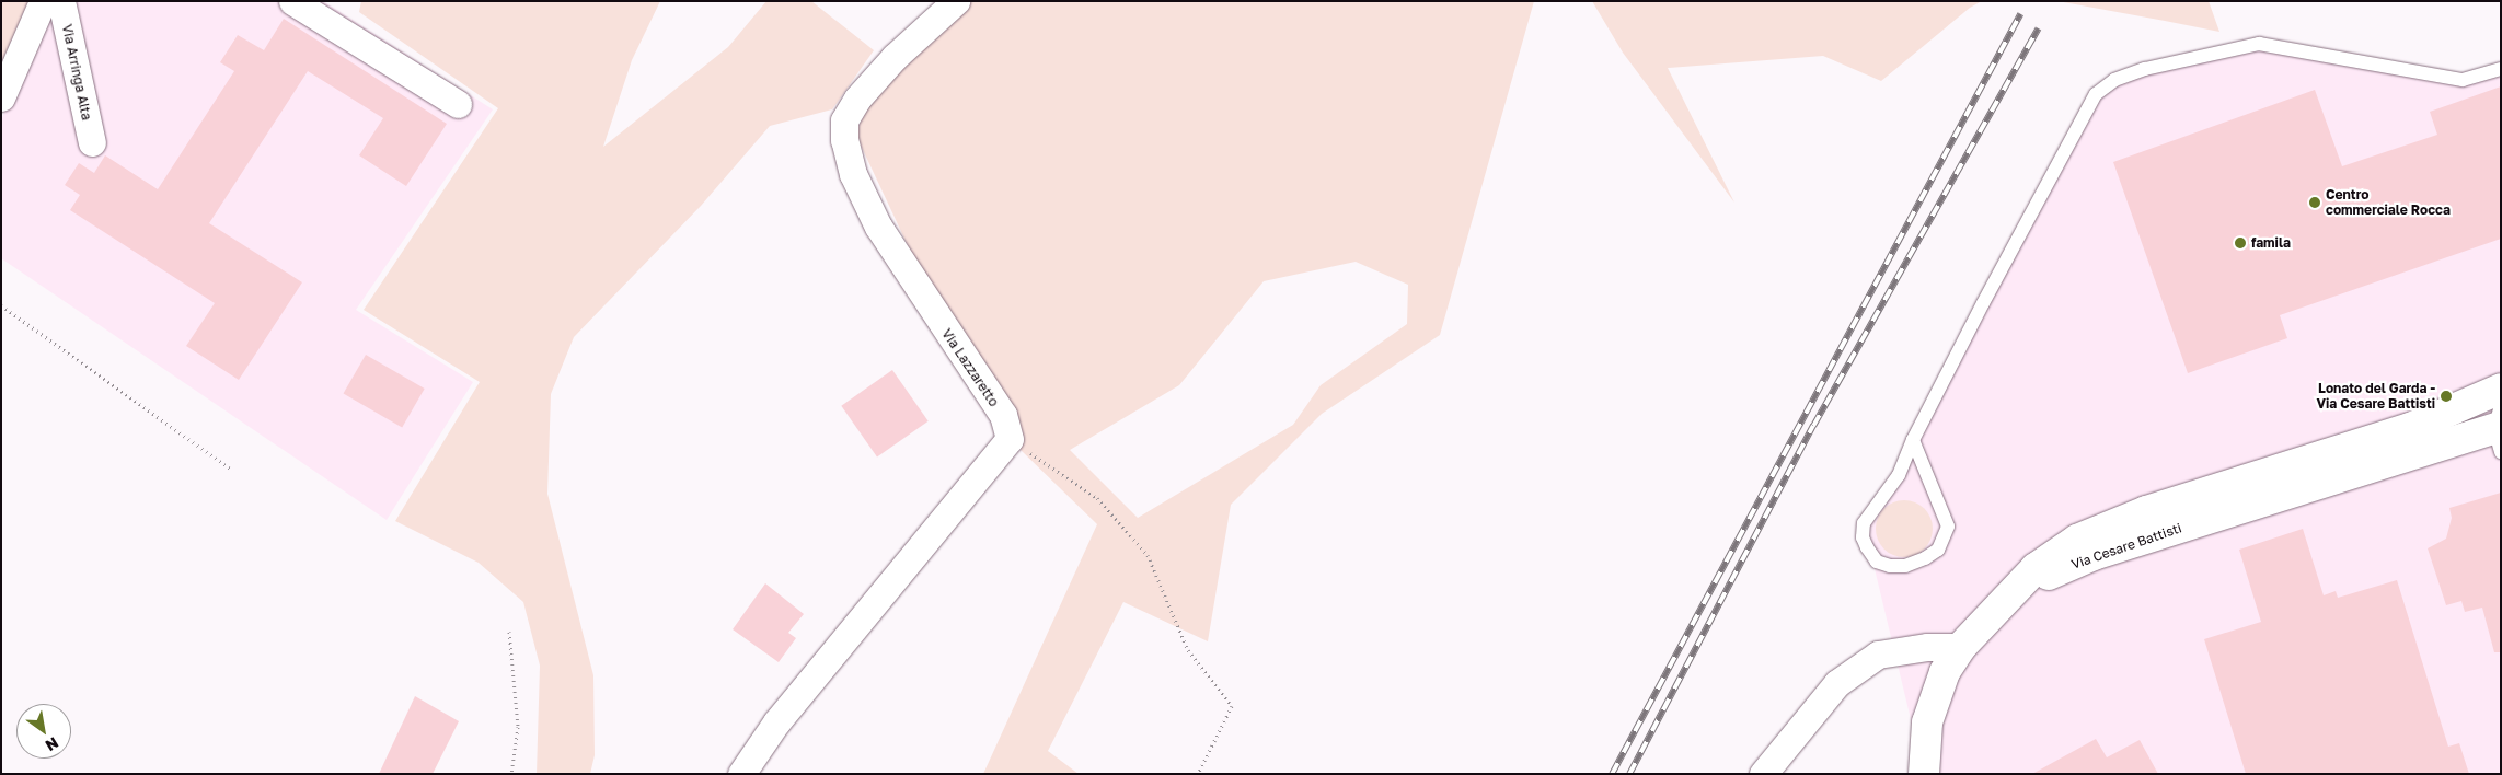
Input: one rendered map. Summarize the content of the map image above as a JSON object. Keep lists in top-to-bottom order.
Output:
{
  "streets": {
    "street": ["Via Arringa Alta", "Via Lazzaretto", "Via Cesare Battisti"]
  },
  "places": ["Centro commerciale Rocca", "famila", "Lonato del Garda - Via Cesare Battisti"],
  "north": "bottom right"
}
